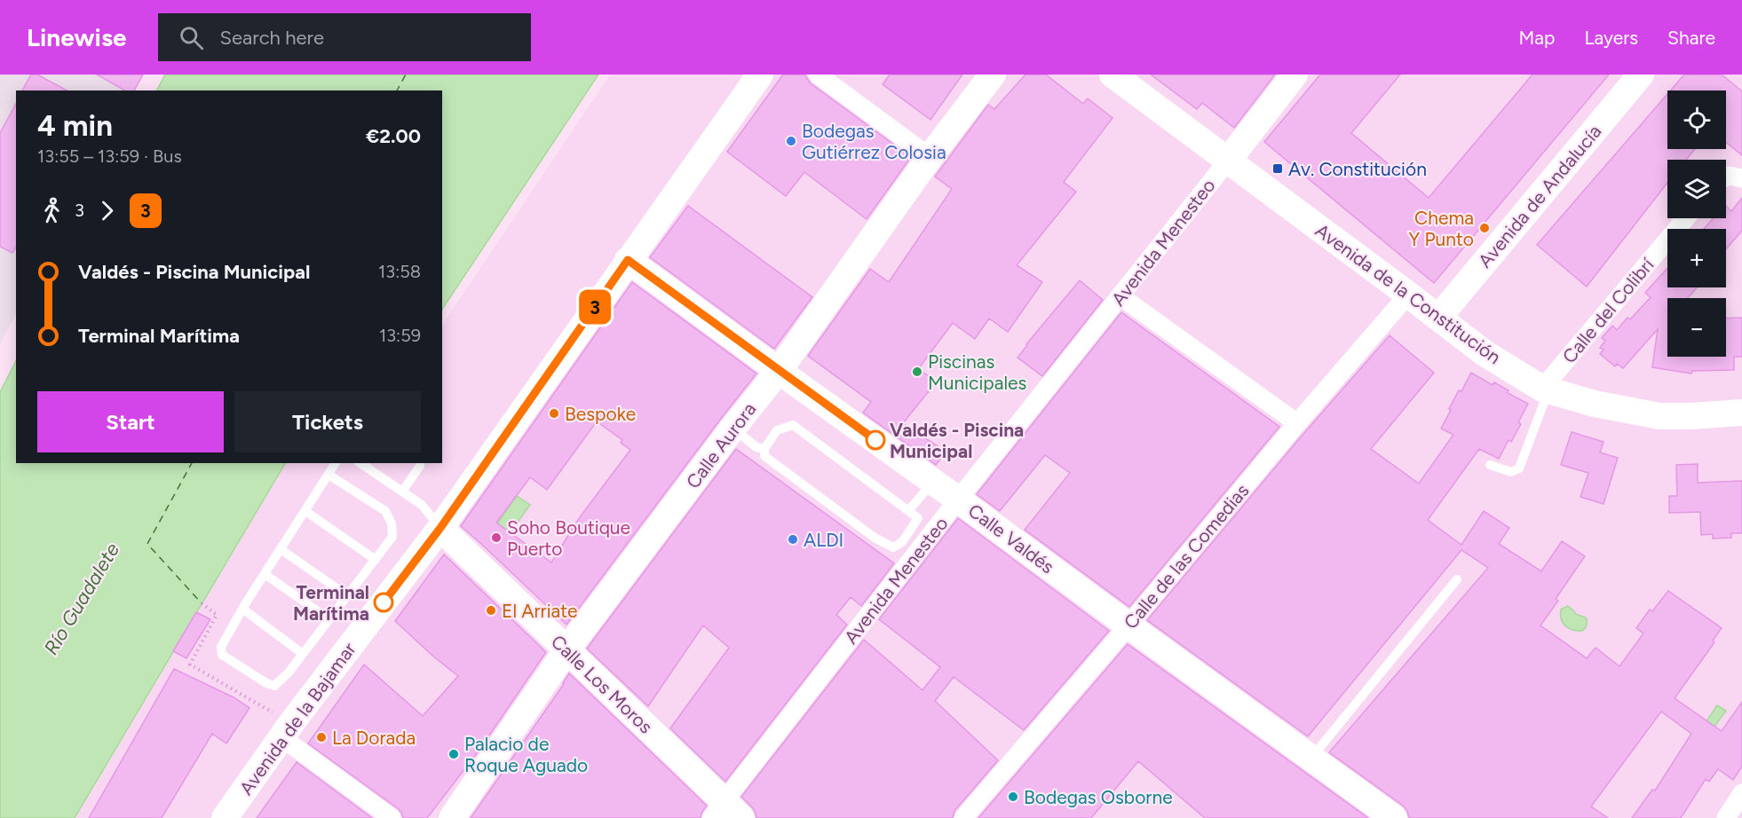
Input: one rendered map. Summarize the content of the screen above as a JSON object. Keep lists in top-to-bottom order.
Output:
{
  "streets": {
    "street": [
      "Avenida de Andalucía",
      "Avenida Menesteo",
      "Avenida de la Constitución",
      "Calle del Colibrí",
      "Calle Aurora",
      "Calle Valdés",
      "Calle de las Comedias",
      "Calle Los Moros",
      "Avenida de la Bajamar"
    ]
  },
  "crossings": [
    ["Avenida de Andalucía", "Avenida de la Constitución"],
    ["Avenida Menesteo", "Avenida de la Constitución"],
    ["Avenida Menesteo", "Calle Valdés"],
    ["Avenida Menesteo", "Calle Los Moros"],
    ["Avenida de la Constitución", "Calle del Colibrí"],
    ["Avenida de la Constitución", "Calle de las Comedias"],
    ["Calle Aurora", "Calle Valdés"],
    ["Calle Aurora", "Calle Los Moros"],
    ["Calle Valdés", "Calle de las Comedias"],
    ["Calle Valdés", "Avenida de la Bajamar"],
    ["Calle Los Moros", "Avenida de la Bajamar"]
  ],
  "water": ["Río Guadalete"],
  "places": {
    "other": [
      "Bodegas Gutiérrez Colosia",
      "Chema Y Punto",
      "Piscinas Municipales",
      "Bespoke",
      "Valdés - Piscina Municipal",
      "Soho Boutique Puerto",
      "ALDI",
      "Terminal Marítima",
      "El Arriate",
      "La Dorada",
      "Palacio de Roque Aguado",
      "Bodegas Osborne"
    ],
    "transit": ["Av. Constitución"]
  },
  "lines": ["bus line 3"],
  "page": {
    "header": "Linewise",
    "search": "Search here",
    "nav": ["Map", "Layers", "Share"],
    "on_map": "3",
    "map_buttons": ["+", "−"],
    "heading": ["4 min", "13:55 – 13:59 · Bus", "€2.00"],
    "legs": ["3", "3"],
    "list": [
      {
        "name": "Valdés - Piscina Municipal",
        "value": "13:58"
      },
      {
        "name": "Terminal Marítima",
        "value": "13:59"
      }
    ],
    "buttons": ["Start", "Tickets"]
  }
}
